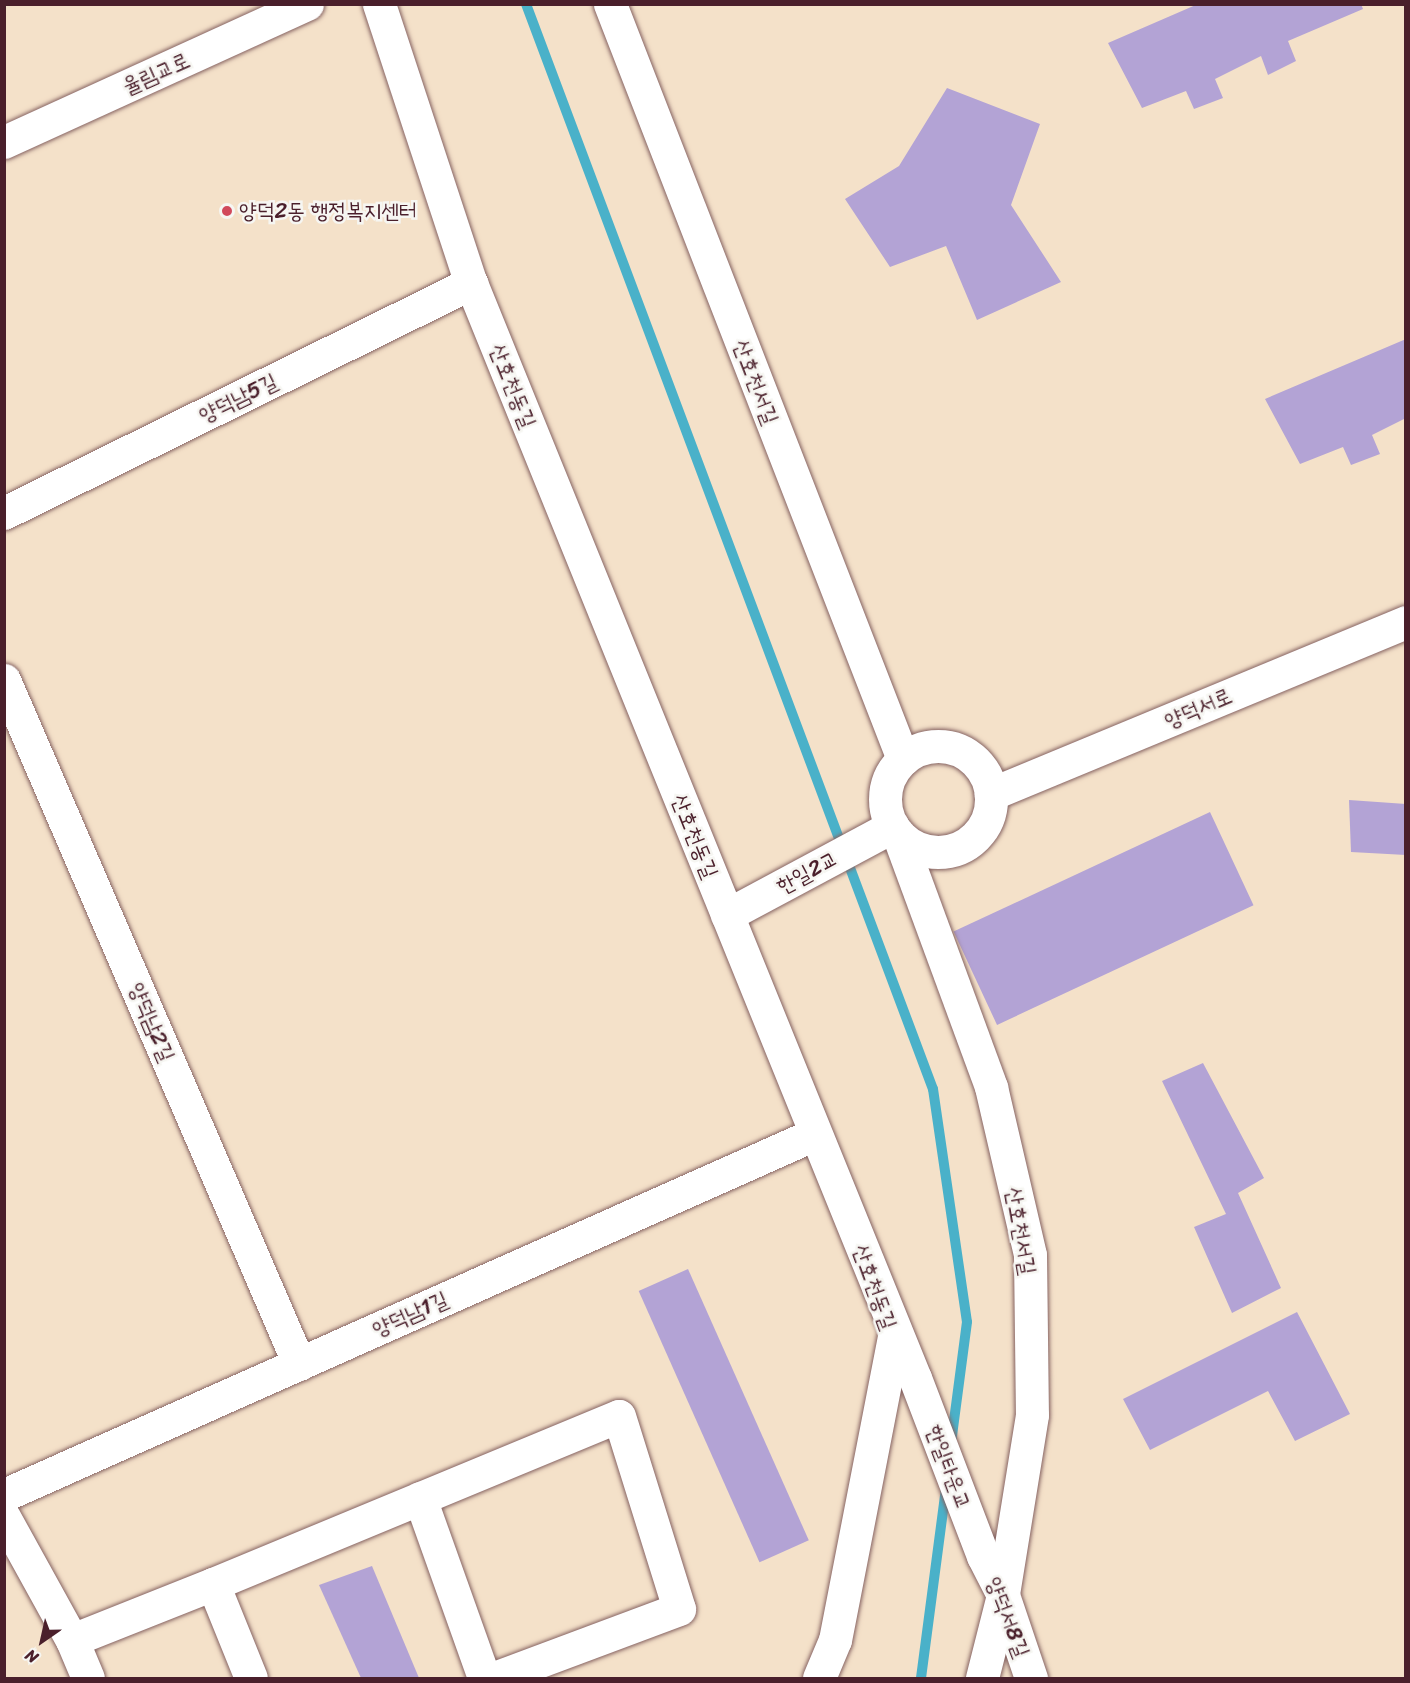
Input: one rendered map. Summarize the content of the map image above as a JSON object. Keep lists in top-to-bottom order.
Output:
{
  "streets": {
    "street": [
      "율림교로",
      "산호천서길",
      "산호천동길",
      "양덕남5길",
      "양덕서로",
      "한일2교",
      "양덕남2길",
      "양덕남1길",
      "한일타운교",
      "양덕서8길"
    ]
  },
  "crossings": [
    ["산호천서길", "양덕서로"],
    ["산호천서길", "한일2교"],
    ["산호천서길", "양덕서8길"],
    ["산호천동길", "양덕남5길"],
    ["산호천동길", "한일2교"],
    ["산호천동길", "양덕남1길"],
    ["산호천동길", "한일타운교"],
    ["양덕서로", "한일2교"],
    ["양덕남2길", "양덕남1길"],
    ["한일타운교", "양덕서8길"]
  ],
  "places": ["양덕2동 행정복지센터"],
  "north": "bottom left"
}
